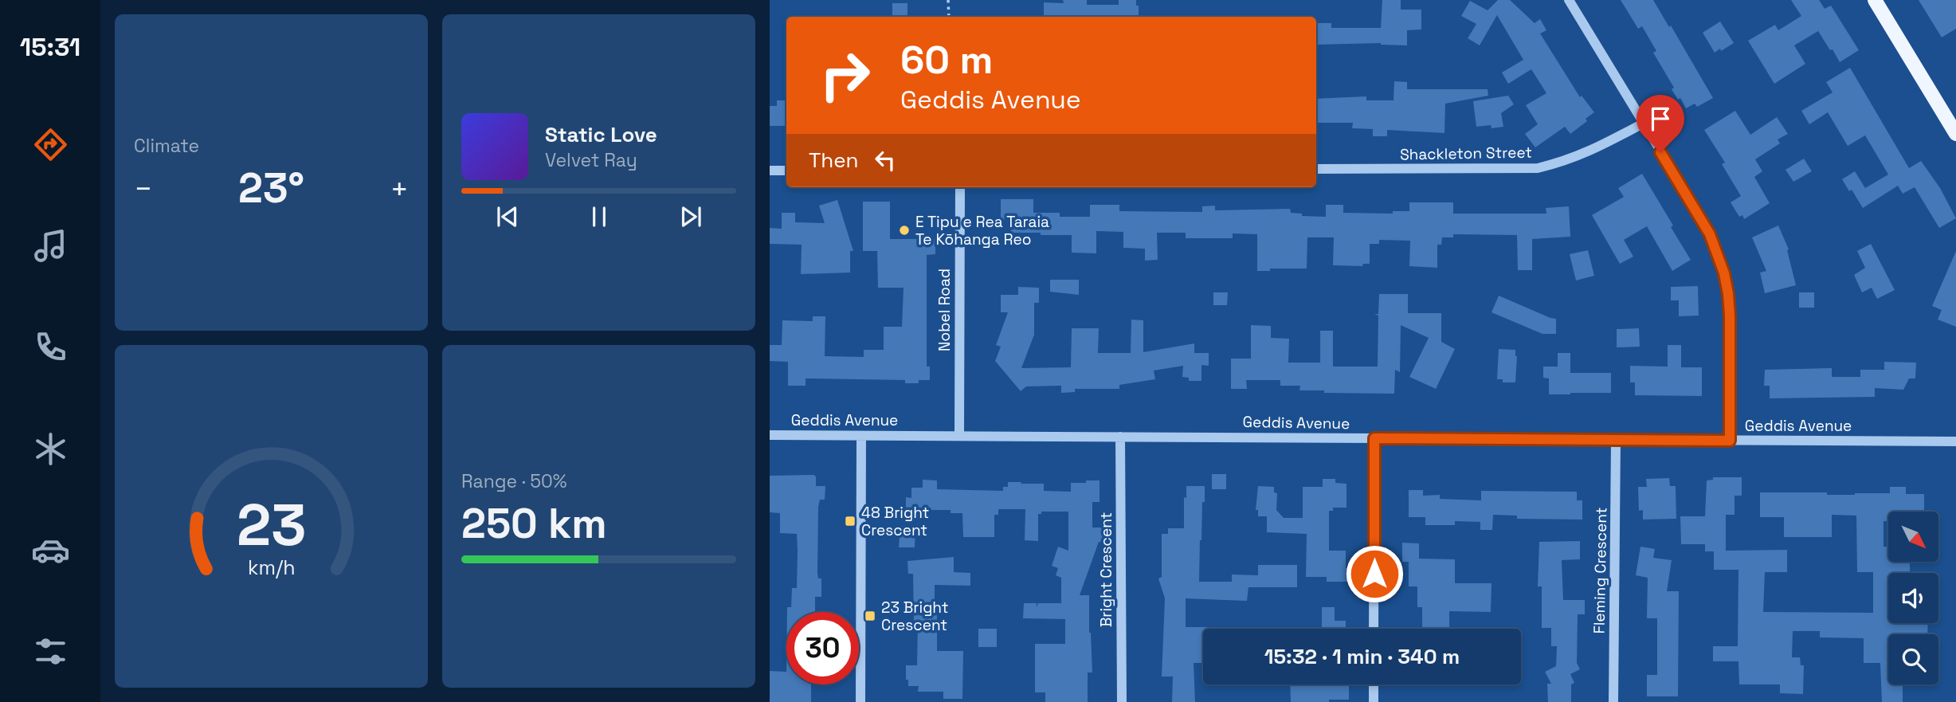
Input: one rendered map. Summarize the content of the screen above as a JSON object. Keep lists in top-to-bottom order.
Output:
{
  "streets": {
    "street": [
      "Shackleton Street",
      "Nobel Road",
      "Geddis Avenue",
      "Bright Crescent",
      "Fleming Crescent"
    ]
  },
  "crossings": [
    ["Nobel Road", "Geddis Avenue"],
    ["Geddis Avenue", "Bright Crescent"],
    ["Geddis Avenue", "Fleming Crescent"]
  ],
  "places": {
    "other": ["E Tipu e Rea Taraia Te Kōhanga Reo"],
    "transit": ["48 Bright Crescent", "23 Bright Crescent"]
  },
  "north": "bottom right",
  "page": {
    "tabs": "15:31",
    "tile": [
      "Climate",
      ["Range · 50%", "250 km"]
    ],
    "turn": ["60 m", "Geddis Avenue"],
    "song": ["Static Love", "Velvet Ray"],
    "then": "Then",
    "heat": ["−", "23°", "+"],
    "limit": "30",
    "trip": "15:32 · 1 min · 340 m",
    "gauge": ["23", "km/h"]
  }
}
